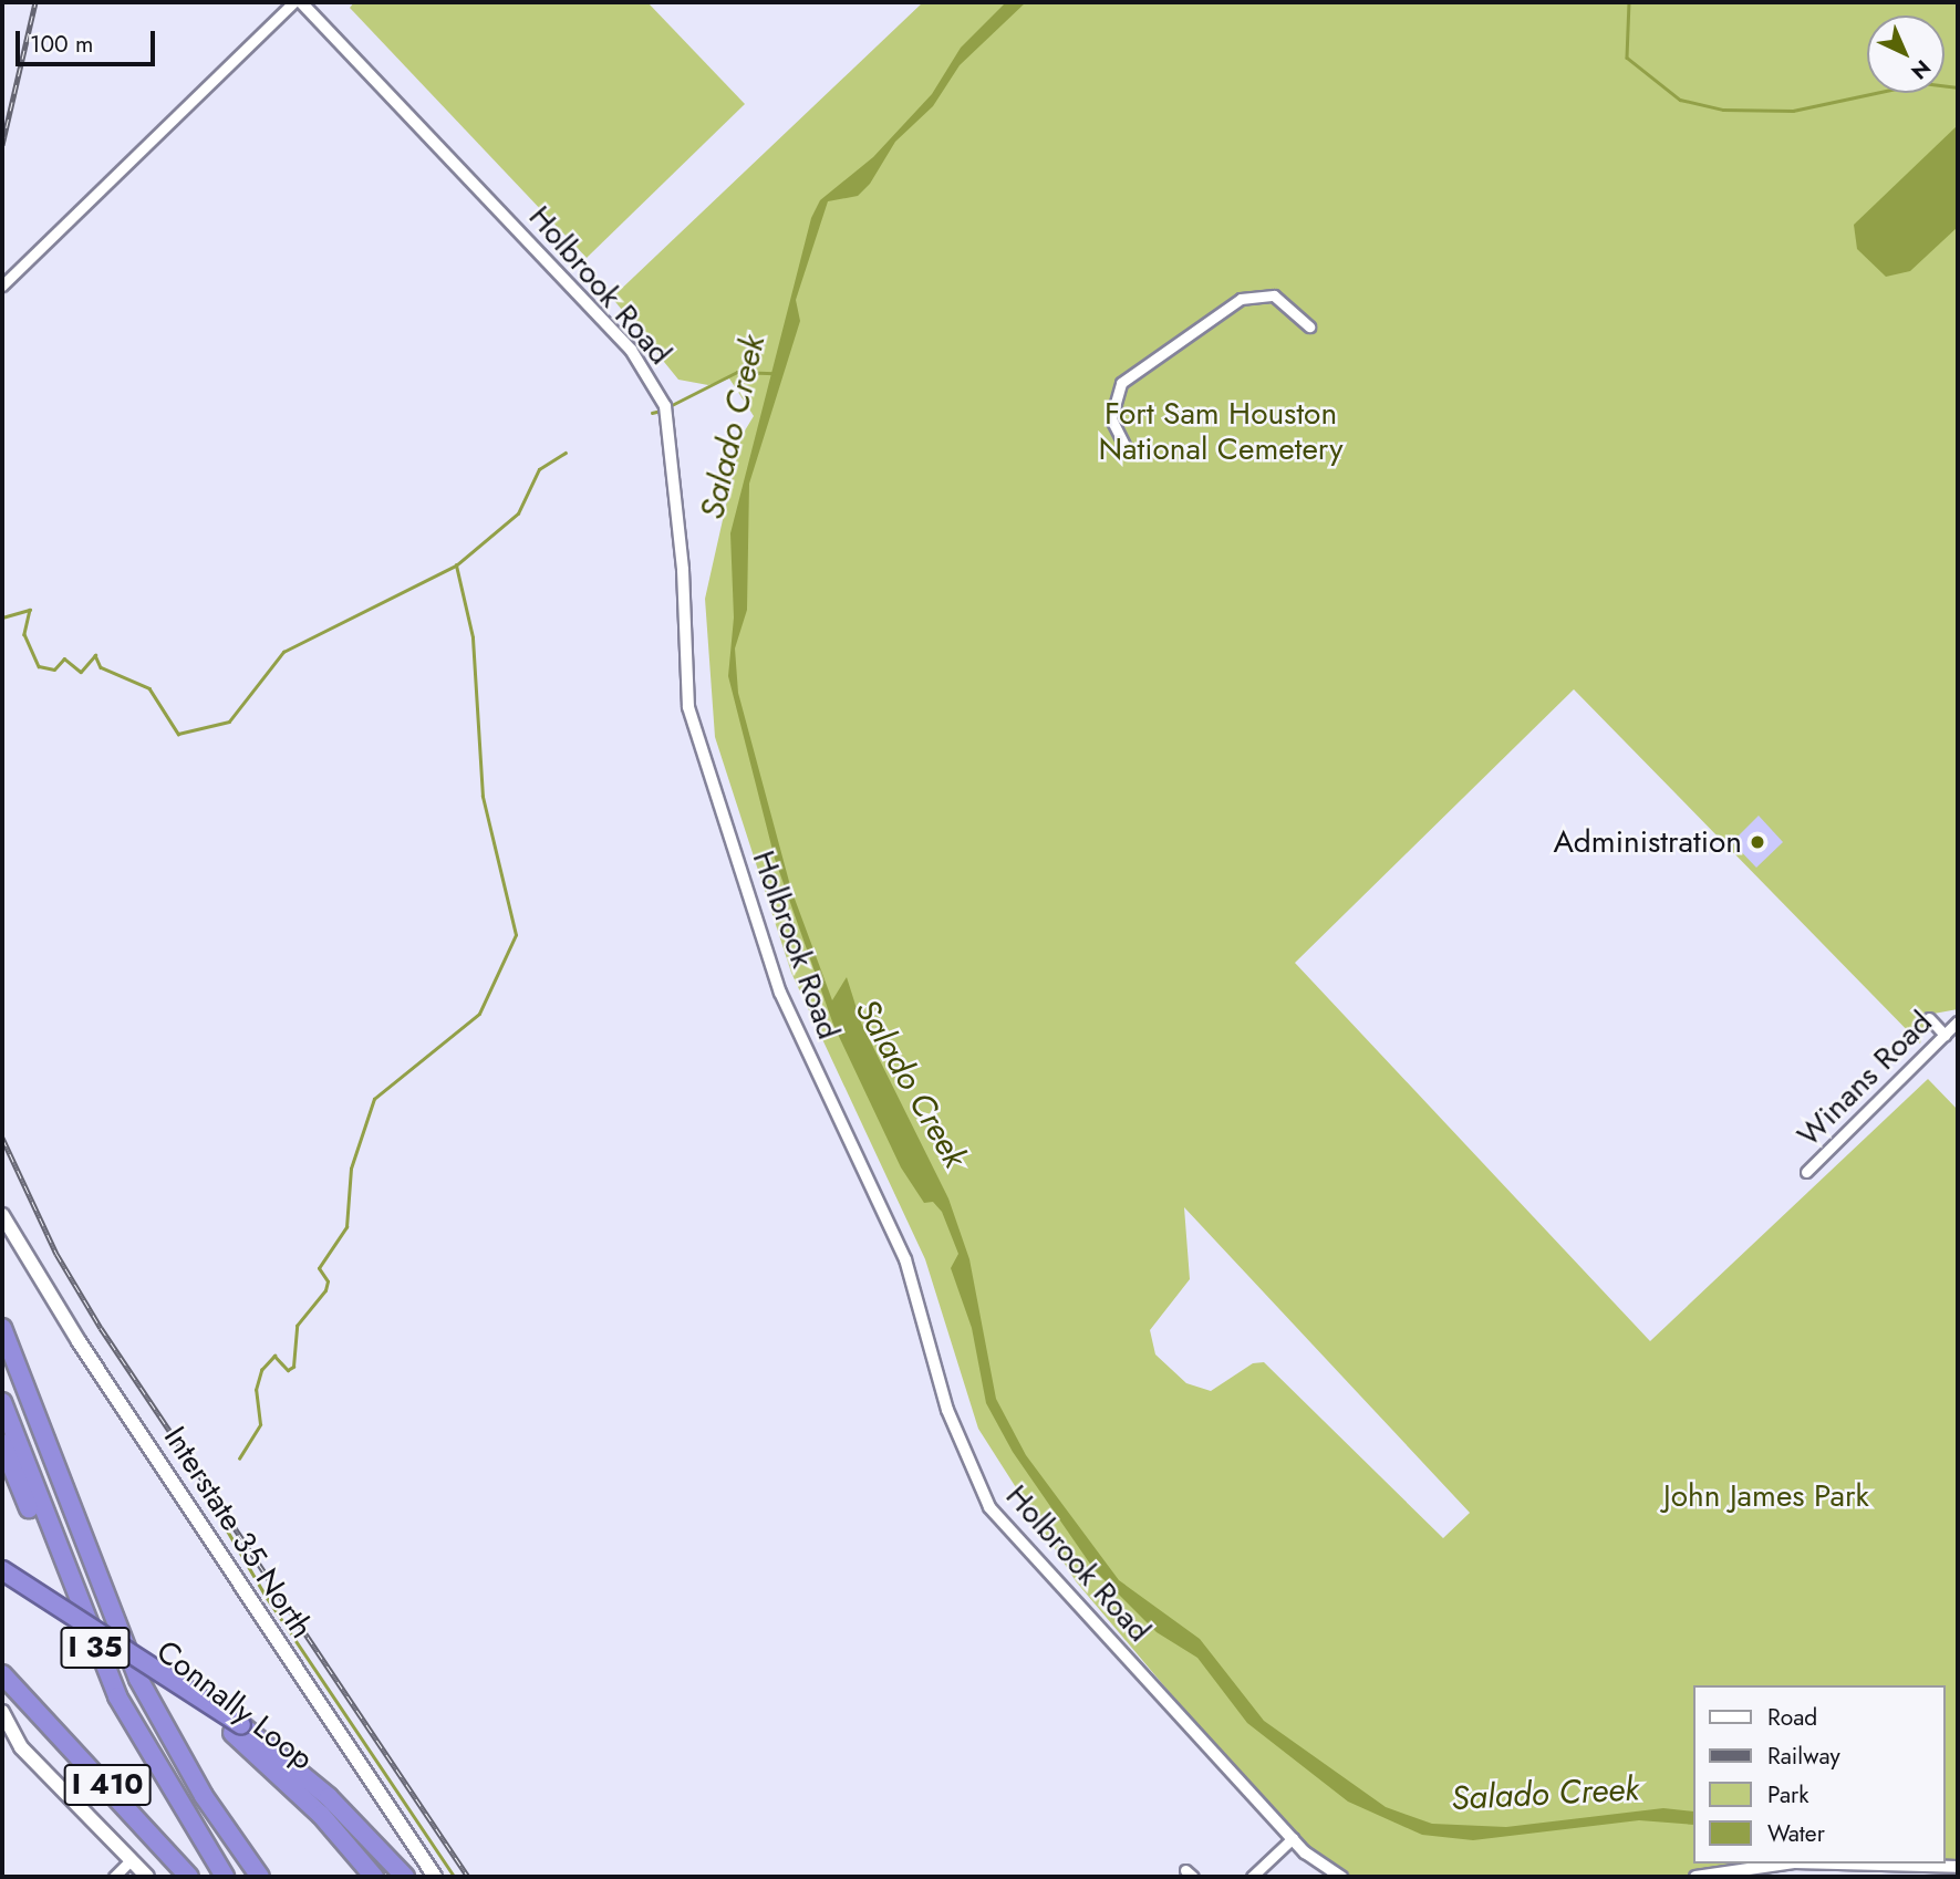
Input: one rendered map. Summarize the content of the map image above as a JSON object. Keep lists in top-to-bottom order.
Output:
{
  "streets": {
    "highway": ["I 35", "Connally Loop", "I 410"],
    "main road": ["Interstate 35 North"],
    "street": ["Holbrook Road", "Winans Road"]
  },
  "water": ["Salado Creek"],
  "parks": ["Fort Sam Houston National Cemetery", "John James Park"],
  "places": ["Administration"],
  "legend": [
    "Road",
    "Railway",
    "Park",
    "Water"
  ],
  "scale_bar": "100 m",
  "north": "bottom right"
}
